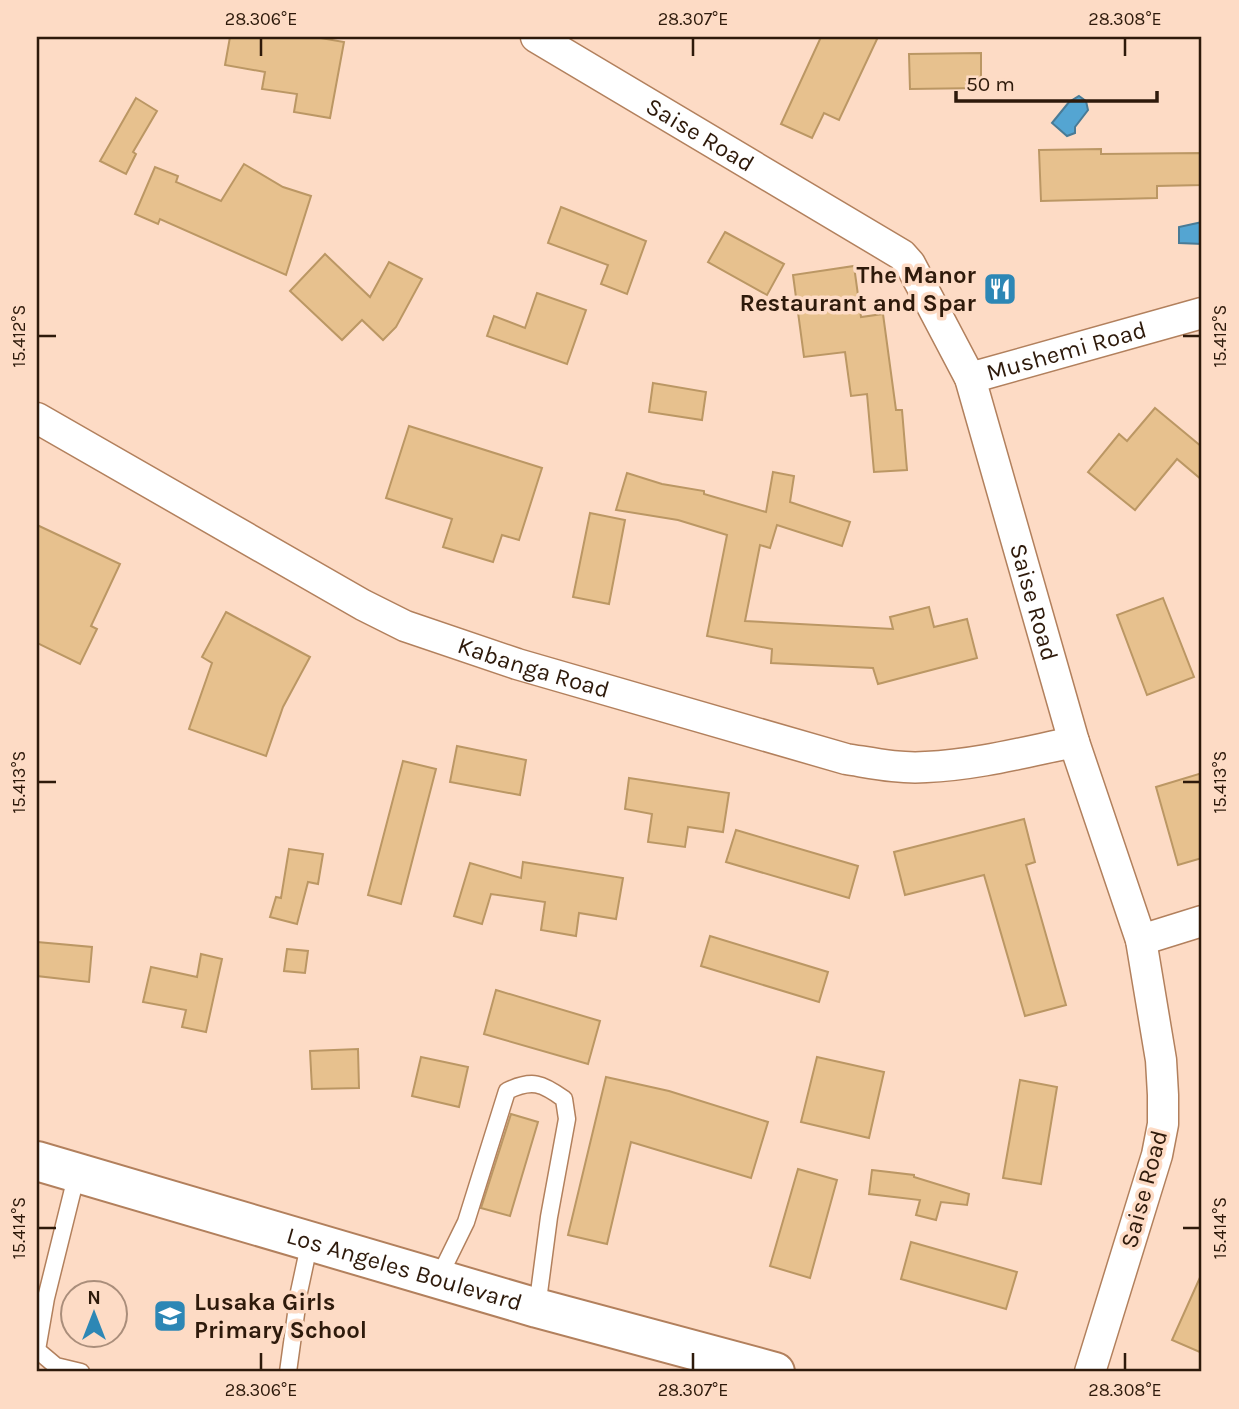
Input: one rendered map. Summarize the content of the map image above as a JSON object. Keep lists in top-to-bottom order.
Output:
{
  "streets": {
    "main road": ["Los Angeles Boulevard"],
    "street": ["Saise Road", "Mushemi Road", "Kabanga Road"]
  },
  "crossings": [
    ["Saise Road", "Mushemi Road"],
    ["Saise Road", "Kabanga Road"]
  ],
  "places": {
    "restaurant": ["The Manor Restaurant and Spar"],
    "school or university": ["Lusaka Girls Primary School"]
  },
  "scale_bar": "50 m",
  "north": "top",
  "coordinates": [
    "28.306°E",
    "28.307°E",
    "28.308°E",
    "15.412°S",
    "15.413°S",
    "15.414°S"
  ]
}
